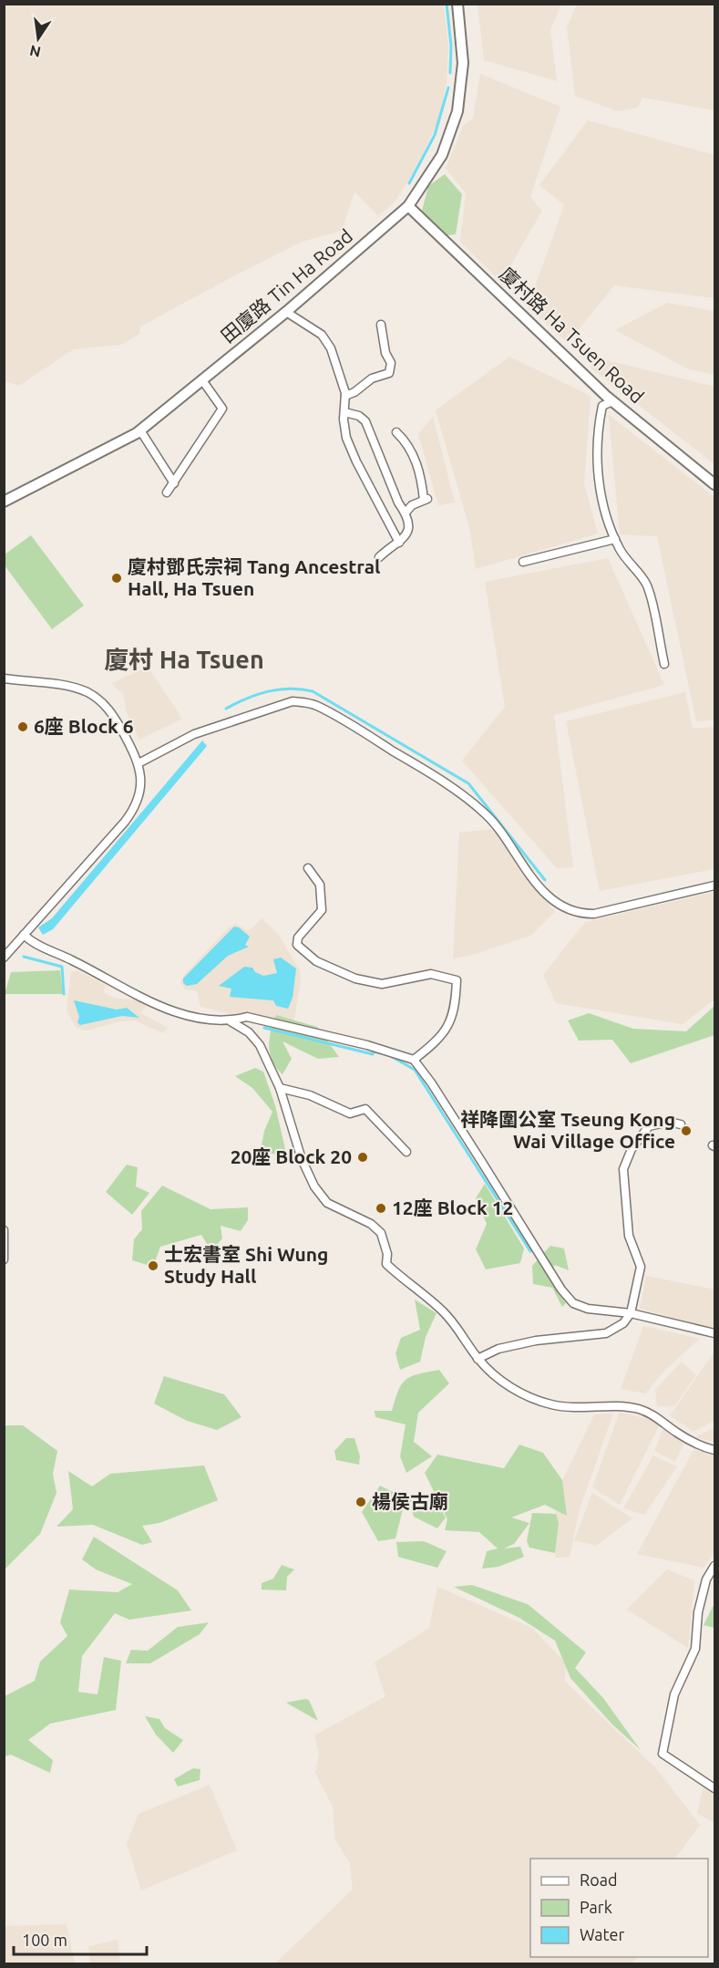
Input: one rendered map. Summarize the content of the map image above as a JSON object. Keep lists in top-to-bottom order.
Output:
{
  "streets": {
    "street": ["田廈路 Tin Ha Road", "廈村路 Ha Tsuen Road"]
  },
  "crossings": [
    ["田廈路 Tin Ha Road", "廈村路 Ha Tsuen Road"]
  ],
  "districts": ["廈村 Ha Tsuen"],
  "places": [
    "廈村鄧氏宗祠 Tang Ancestral Hall, Ha Tsuen",
    "6座 Block 6",
    "祥降圍公室 Tseung Kong Wai Village Office",
    "20座 Block 20",
    "12座 Block 12",
    "士宏書室 Shi Wung Study Hall",
    "楊侯古廟"
  ],
  "legend": ["Road", "Park", "Water"],
  "scale_bar": "100 m",
  "north": "bottom"
}
